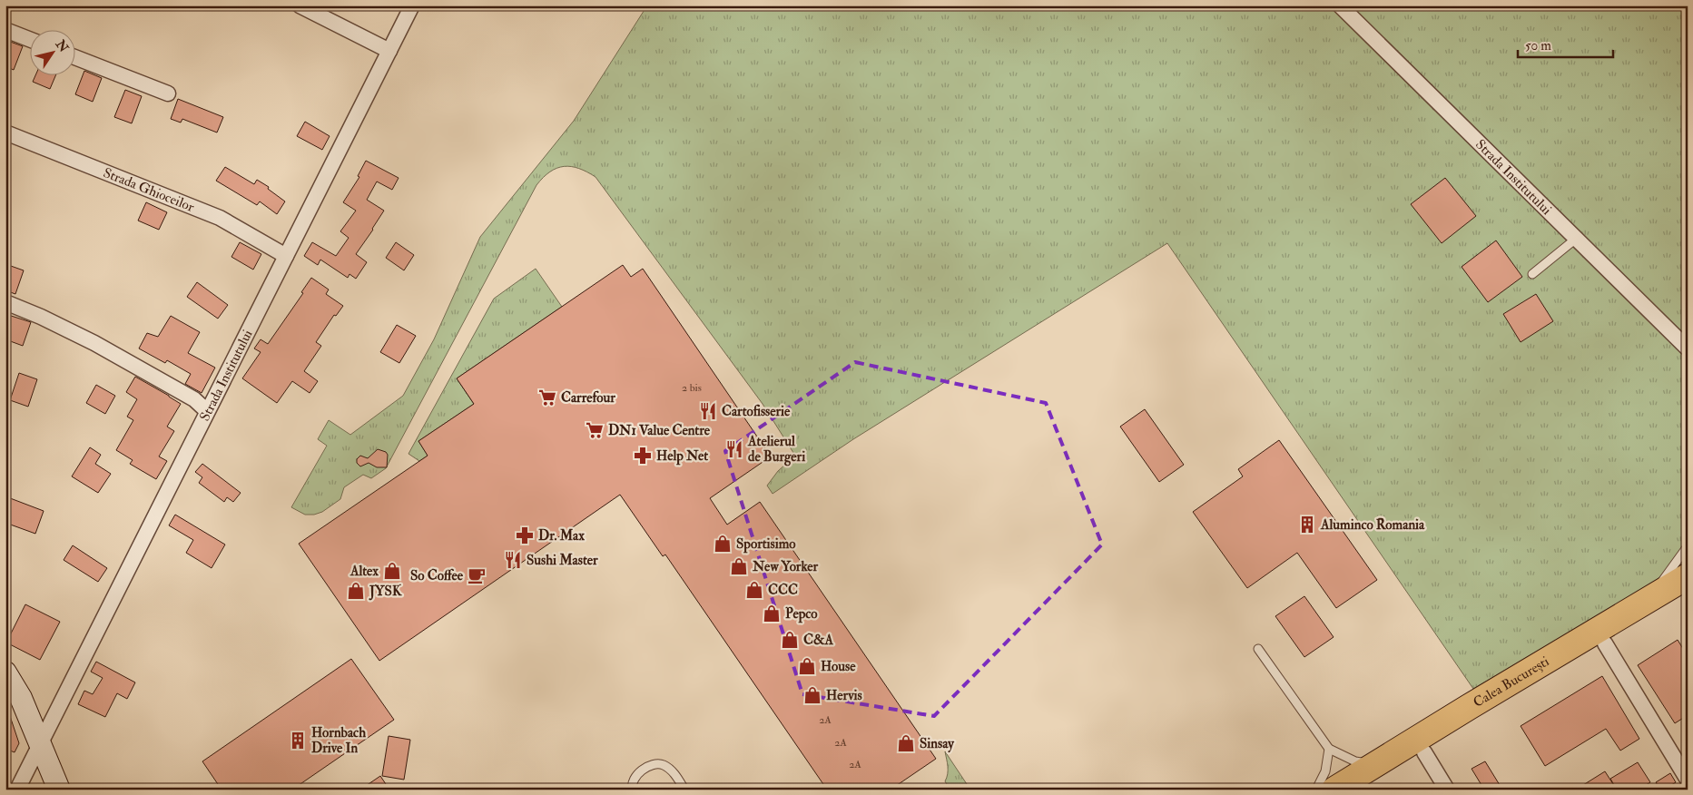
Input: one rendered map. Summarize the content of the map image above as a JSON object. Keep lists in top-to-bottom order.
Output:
{
  "streets": {
    "highway": ["Calea București"],
    "street": ["Strada Institutului", "Strada Ghioceilor"]
  },
  "crossings": [
    ["Strada Institutului", "Strada Ghioceilor"]
  ],
  "places": {
    "supermarket": ["Carrefour", "DN1 Value Centre"],
    "restaurant": ["Cartofisserie", "Atelierul de Burgeri", "Sushi Master"],
    "pharmacy": ["Help Net", "Dr. Max"],
    "building": ["Aluminco Romania", "Hornbach Drive In"],
    "shop": [
      "Sportisimo",
      "New Yorker",
      "Altex",
      "CCC",
      "JYSK",
      "Pepco",
      "C&A",
      "House",
      "Hervis",
      "Sinsay"
    ],
    "cafe": ["So Coffee"]
  },
  "house_numbers": [
    "2 bis",
    "2A",
    "2A",
    "2A"
  ],
  "scale_bar": "50 m",
  "north": "top right"
}
